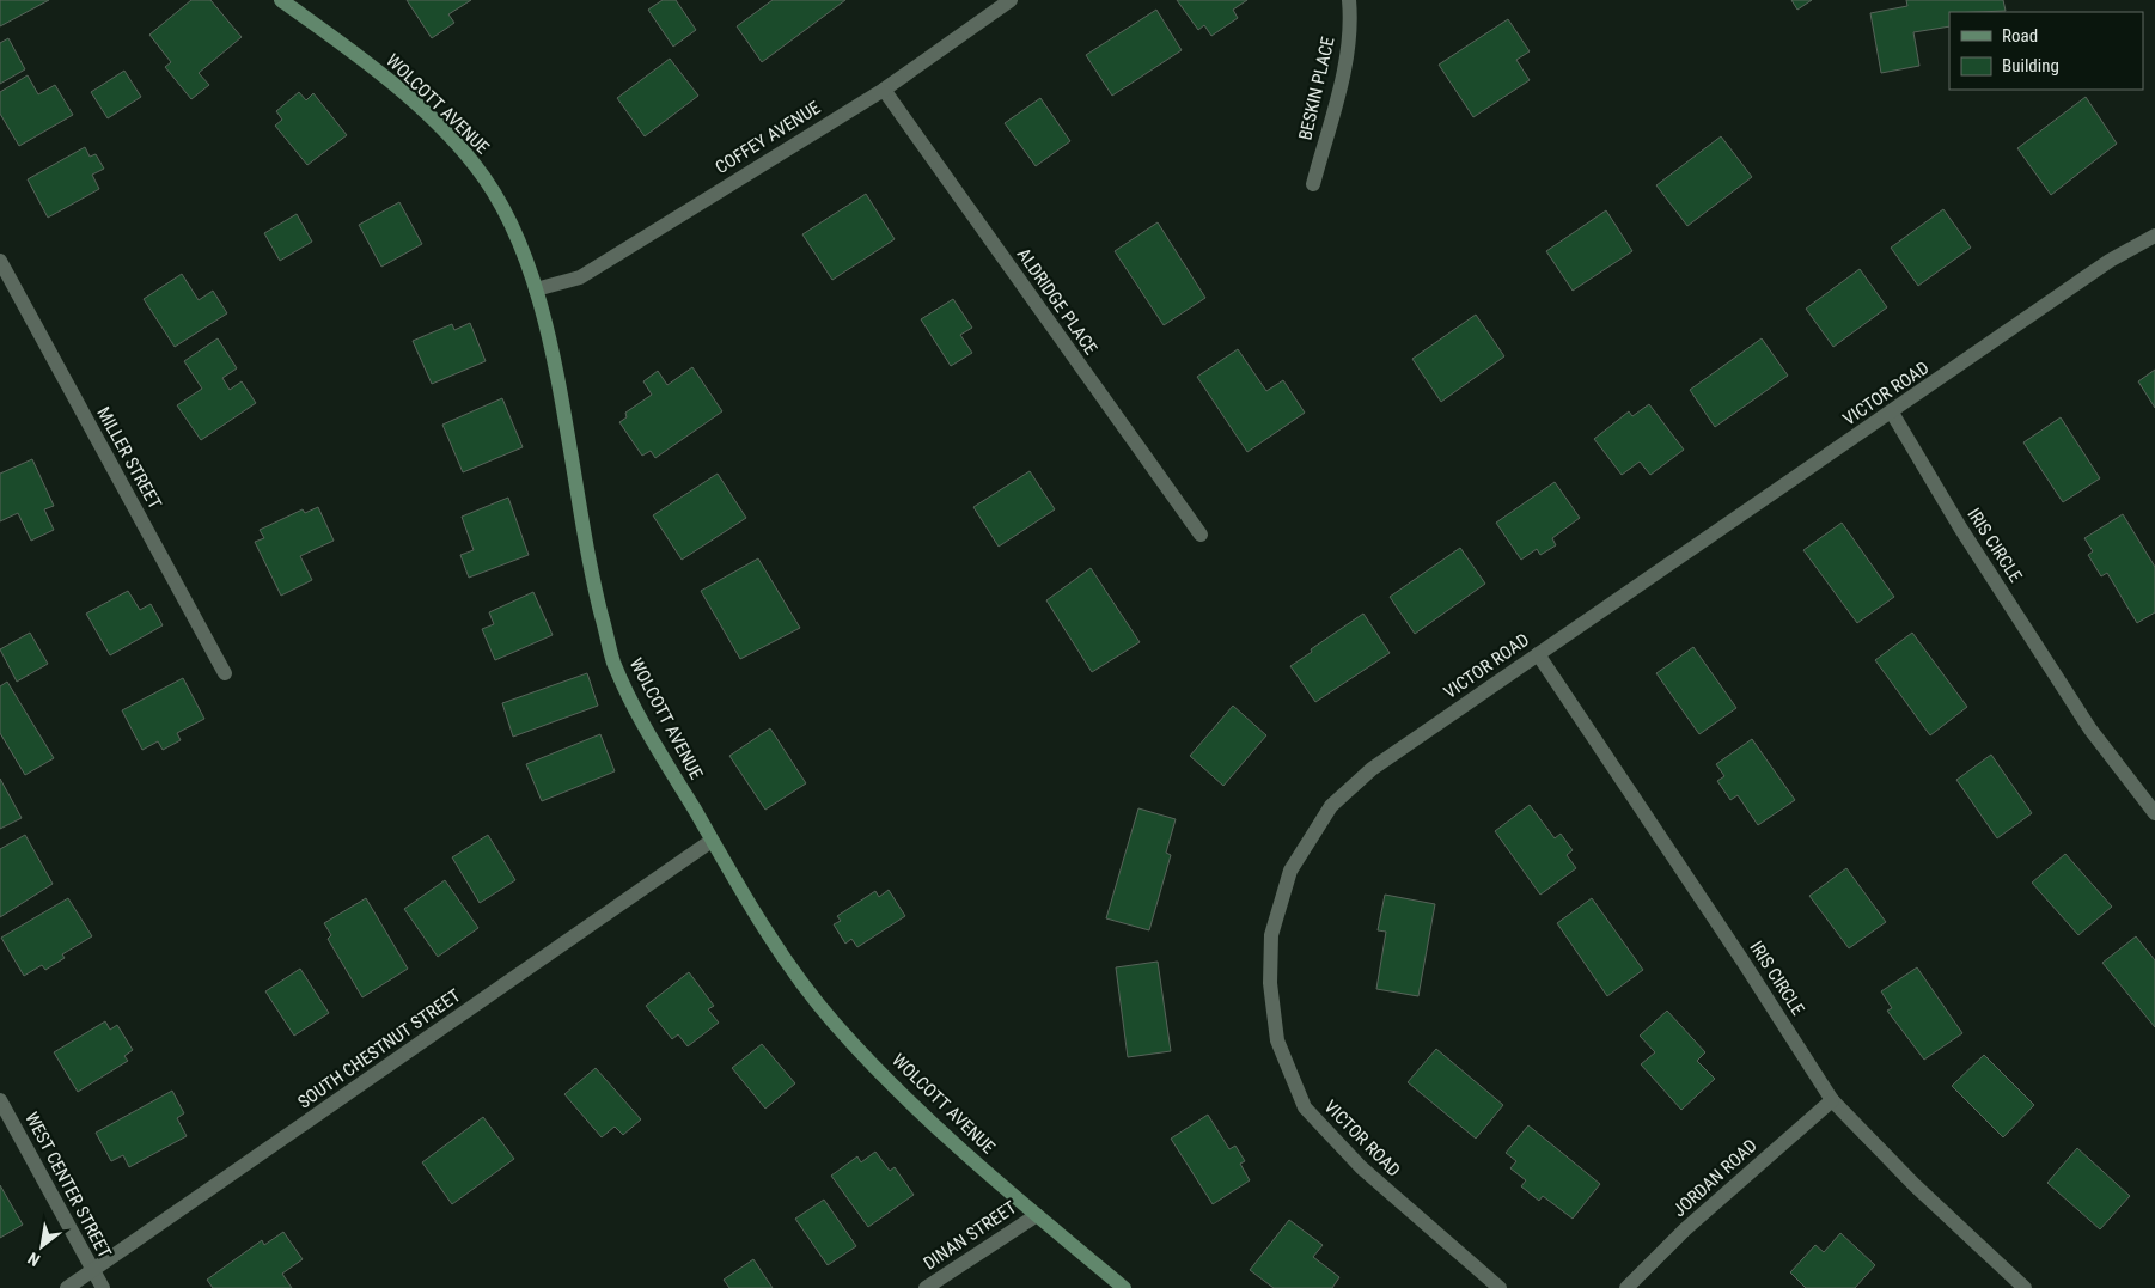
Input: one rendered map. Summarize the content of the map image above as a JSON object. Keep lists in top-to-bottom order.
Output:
{
  "streets": {
    "main road": ["WOLCOTT AVENUE"],
    "street": [
      "BESKIN PLACE",
      "COFFEY AVENUE",
      "ALDRIDGE PLACE",
      "VICTOR ROAD",
      "MILLER STREET",
      "IRIS CIRCLE",
      "SOUTH CHESTNUT STREET",
      "JORDAN ROAD",
      "WEST CENTER STREET",
      "DINAN STREET"
    ]
  },
  "crossings": [
    ["WOLCOTT AVENUE", "COFFEY AVENUE"],
    ["WOLCOTT AVENUE", "SOUTH CHESTNUT STREET"],
    ["WOLCOTT AVENUE", "DINAN STREET"],
    ["COFFEY AVENUE", "ALDRIDGE PLACE"],
    ["VICTOR ROAD", "IRIS CIRCLE"],
    ["IRIS CIRCLE", "JORDAN ROAD"],
    ["SOUTH CHESTNUT STREET", "WEST CENTER STREET"]
  ],
  "legend": ["Road", "Building"],
  "north": "bottom left"
}
